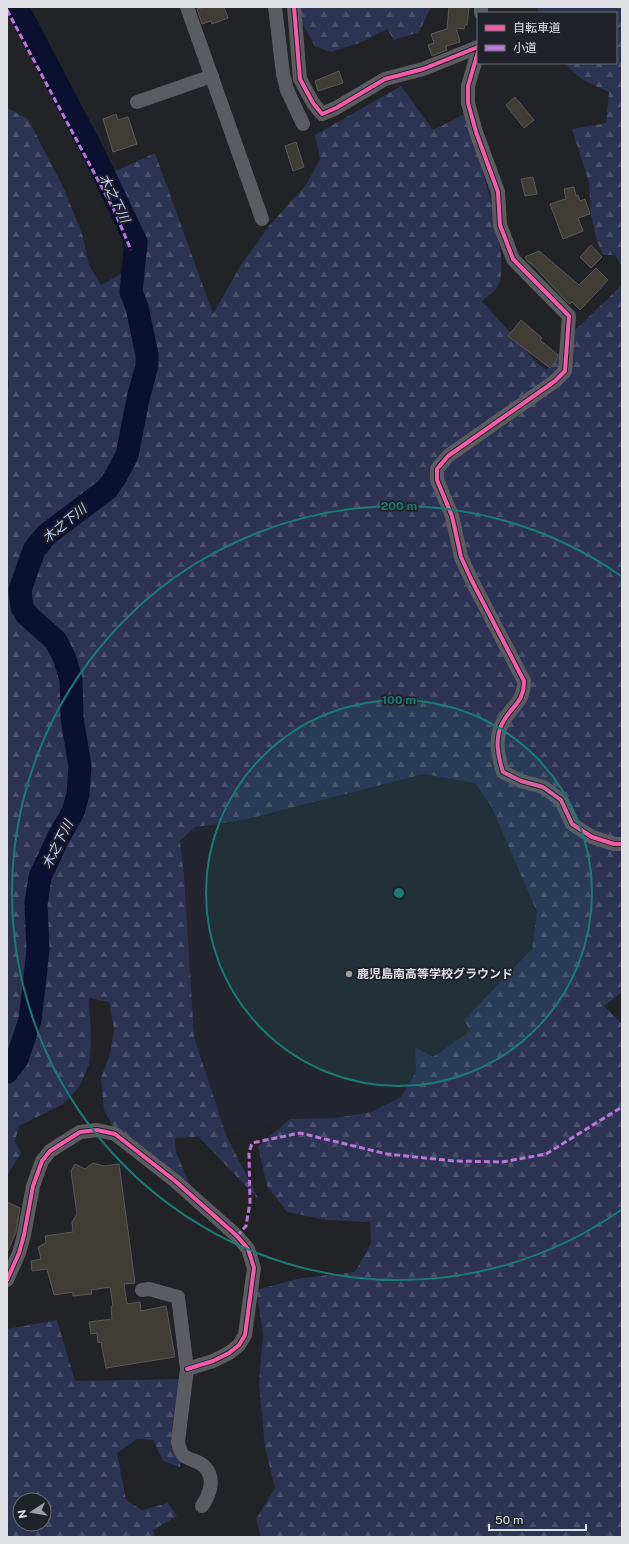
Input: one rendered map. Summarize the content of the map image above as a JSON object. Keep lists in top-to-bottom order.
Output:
{
  "water": ["木之下川"],
  "places": ["鹿児島南高等学校グラウンド"],
  "legend": ["自転車道", "小道"],
  "scale_bar": "50 m",
  "north": "left",
  "rings": ["200 m", "100 m"]
}
